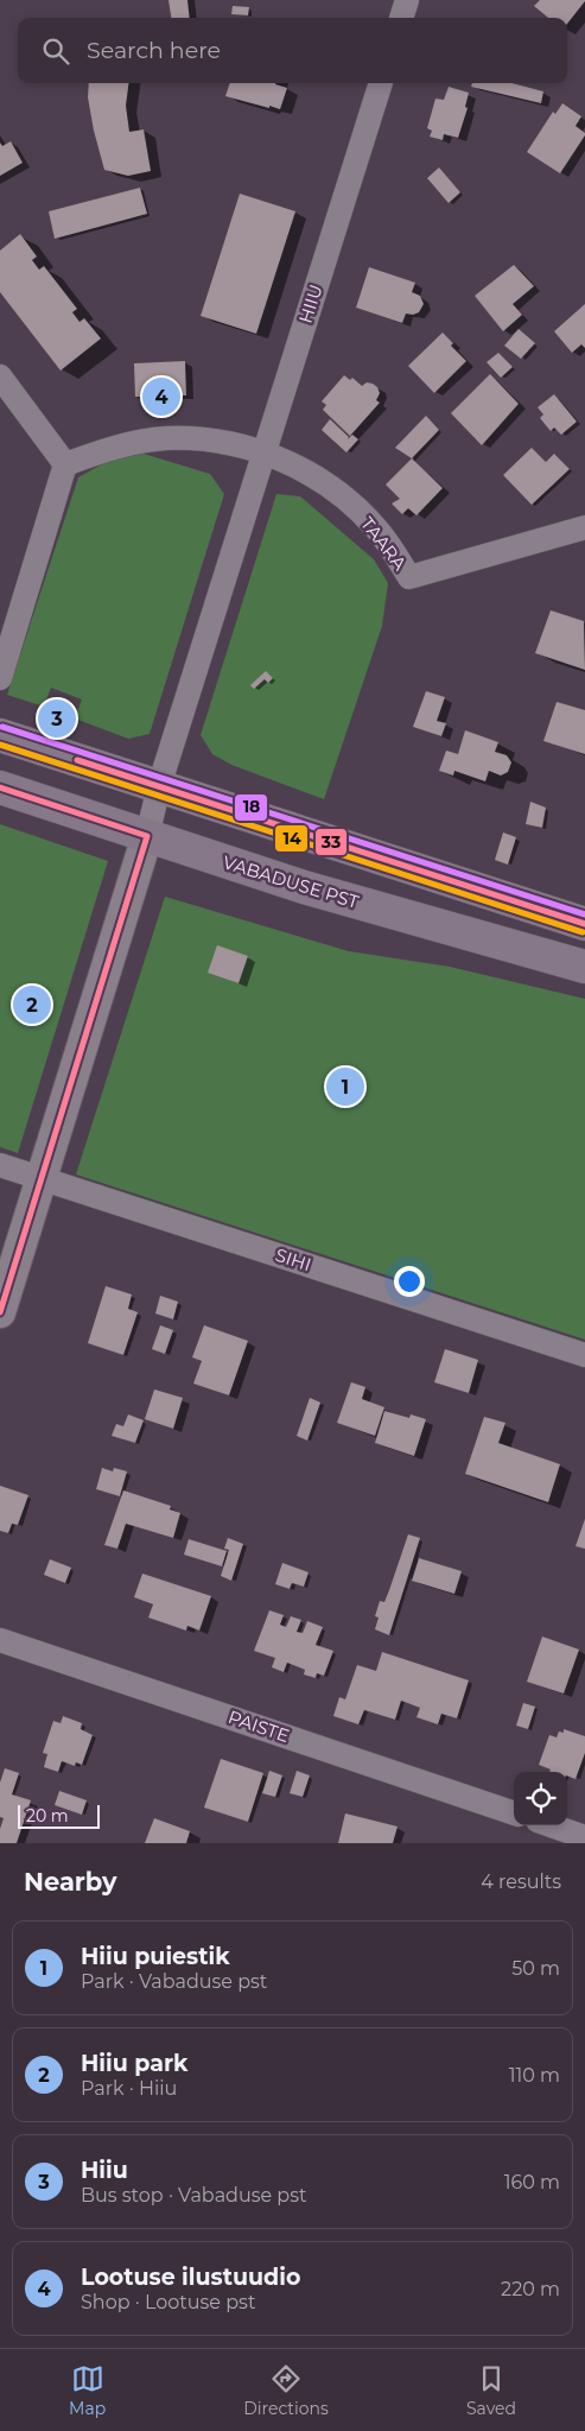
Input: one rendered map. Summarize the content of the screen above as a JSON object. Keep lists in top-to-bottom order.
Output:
{
  "streets": {
    "highway": ["VABADUSE PST"],
    "street": [
      "HIIU",
      "TAARA",
      "SIHI",
      "PAISTE"
    ]
  },
  "crossings": [
    ["HIIU", "TAARA"],
    ["HIIU", "VABADUSE PST"],
    ["HIIU", "SIHI"]
  ],
  "lines": ["transit line 18", "transit line 14", "transit line 33"],
  "scale_bar": "20 m",
  "page": {
    "search": "Search here",
    "pins": [
      "4",
      "3",
      "2",
      "1"
    ],
    "scale": "20 m",
    "heading": ["Nearby", "4 results"],
    "list": [
      {
        "mark": "1",
        "name": "Hiiu puiestik",
        "note": "Park · Vabaduse pst",
        "value": "50 m"
      },
      {
        "mark": "2",
        "name": "Hiiu park",
        "note": "Park · Hiiu",
        "value": "110 m"
      },
      {
        "mark": "3",
        "name": "Hiiu",
        "note": "Bus stop · Vabaduse pst",
        "value": "160 m"
      },
      {
        "mark": "4",
        "name": "Lootuse ilustuudio",
        "note": "Shop · Lootuse pst",
        "value": "220 m"
      }
    ],
    "nav": ["Map", "Directions", "Saved"]
  }
}
